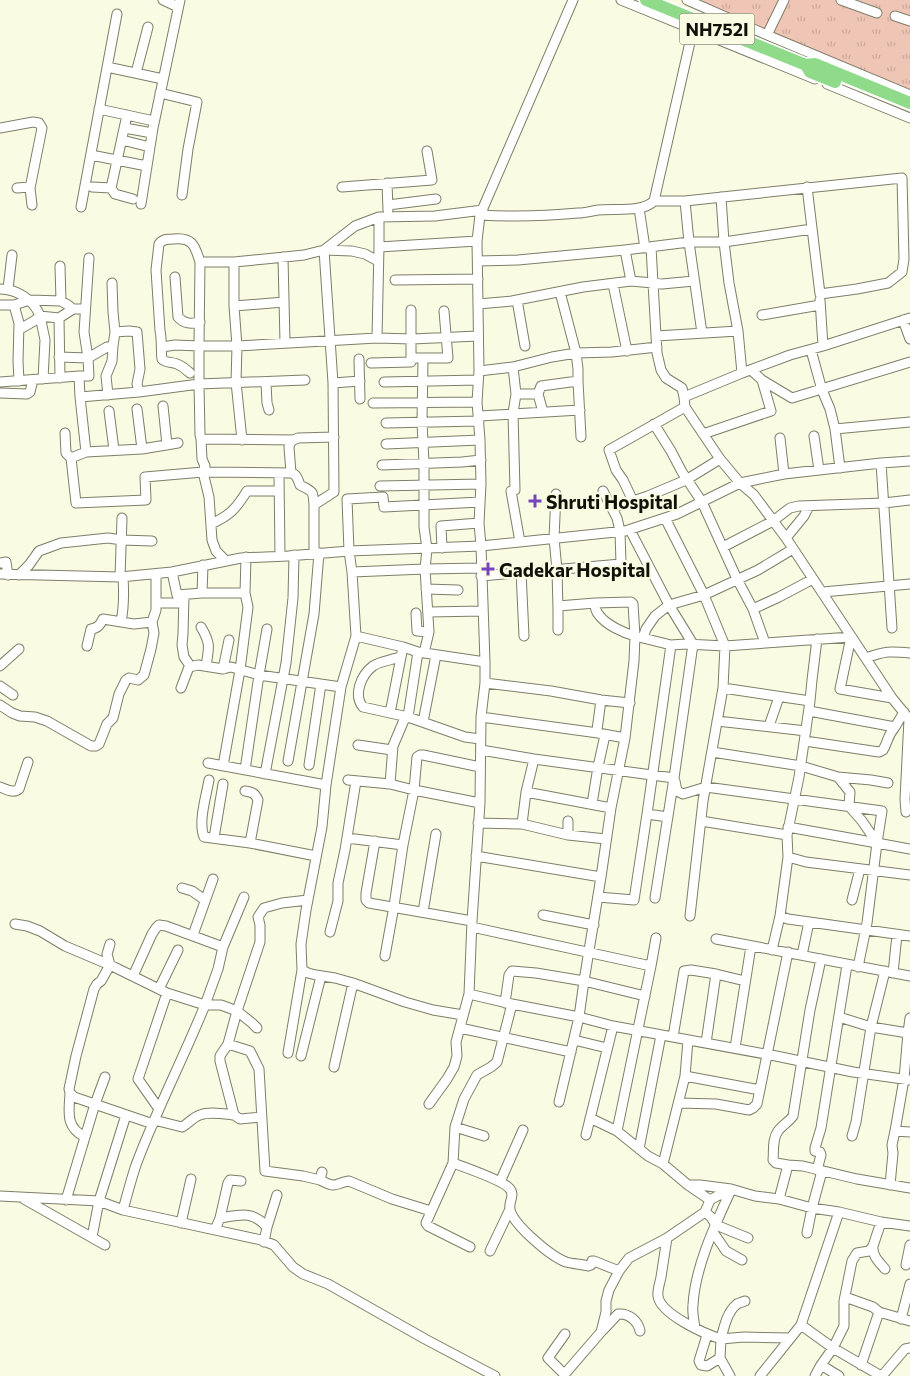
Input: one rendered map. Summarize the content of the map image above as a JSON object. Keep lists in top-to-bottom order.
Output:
{
  "streets": {
    "highway": ["NH752I"]
  },
  "places": {
    "health": ["Shruti Hospital", "Gadekar Hospital"]
  }
}
